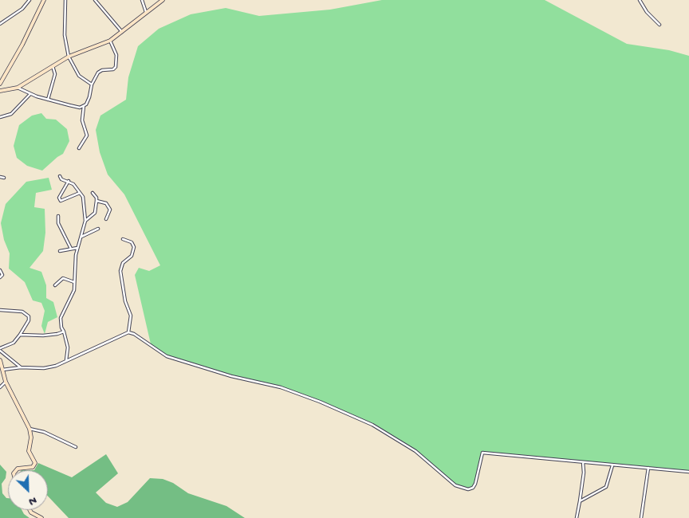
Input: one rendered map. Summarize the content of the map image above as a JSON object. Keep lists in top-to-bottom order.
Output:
{
  "north": "bottom right"
}
